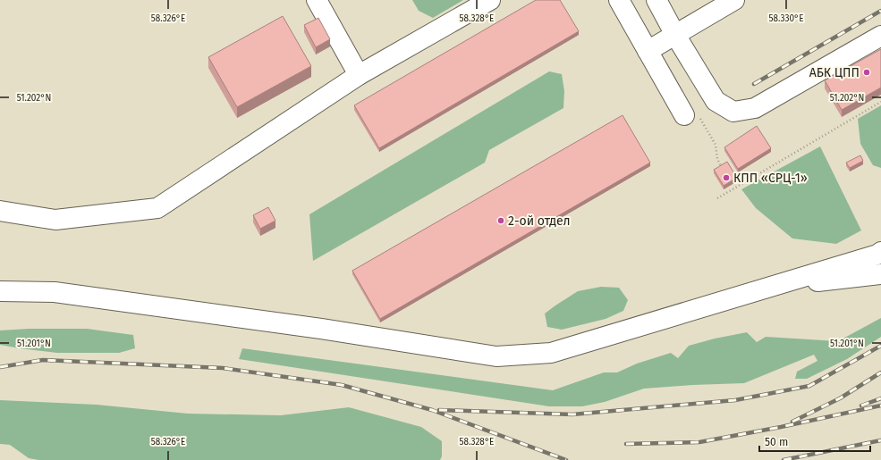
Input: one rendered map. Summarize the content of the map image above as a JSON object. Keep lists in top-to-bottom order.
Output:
{
  "places": ["АБК ЦПП", "КПП «СРЦ-1»", "2-ой отдел"],
  "scale_bar": "50 m",
  "coordinates": [
    "58.326°E",
    "58.328°E",
    "58.330°E",
    "51.202°N",
    "51.201°N"
  ]
}
